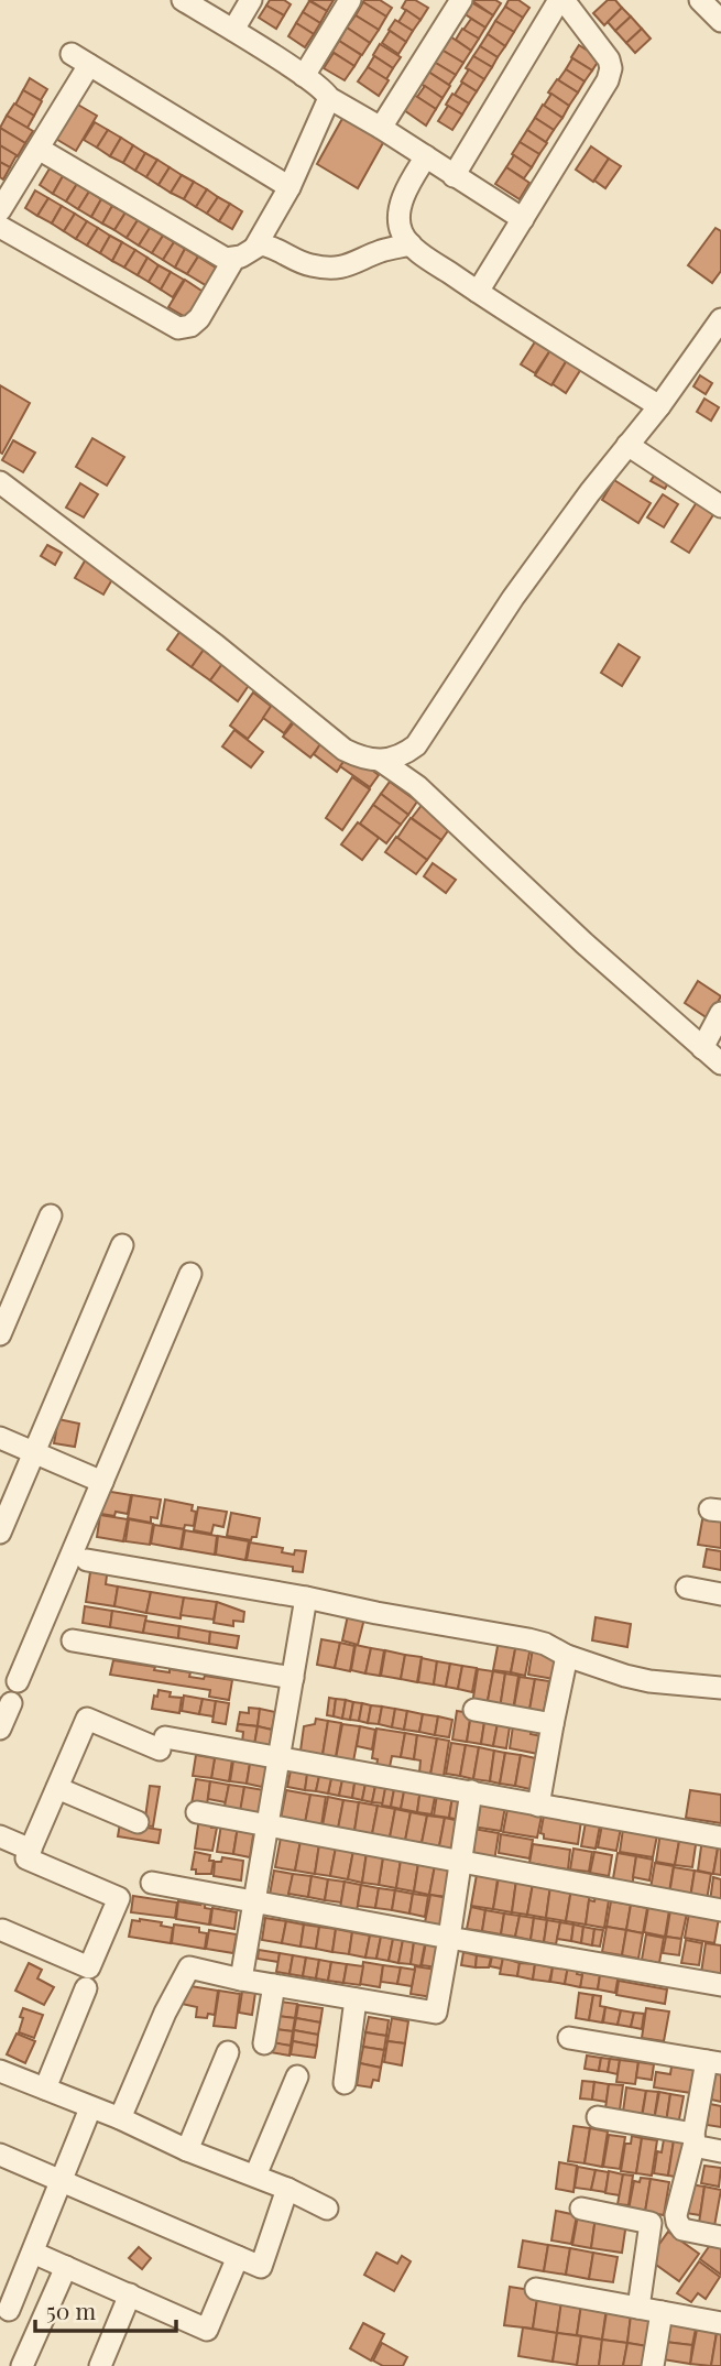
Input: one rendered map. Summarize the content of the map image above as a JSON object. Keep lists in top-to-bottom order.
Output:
{
  "scale_bar": "50 m"
}
